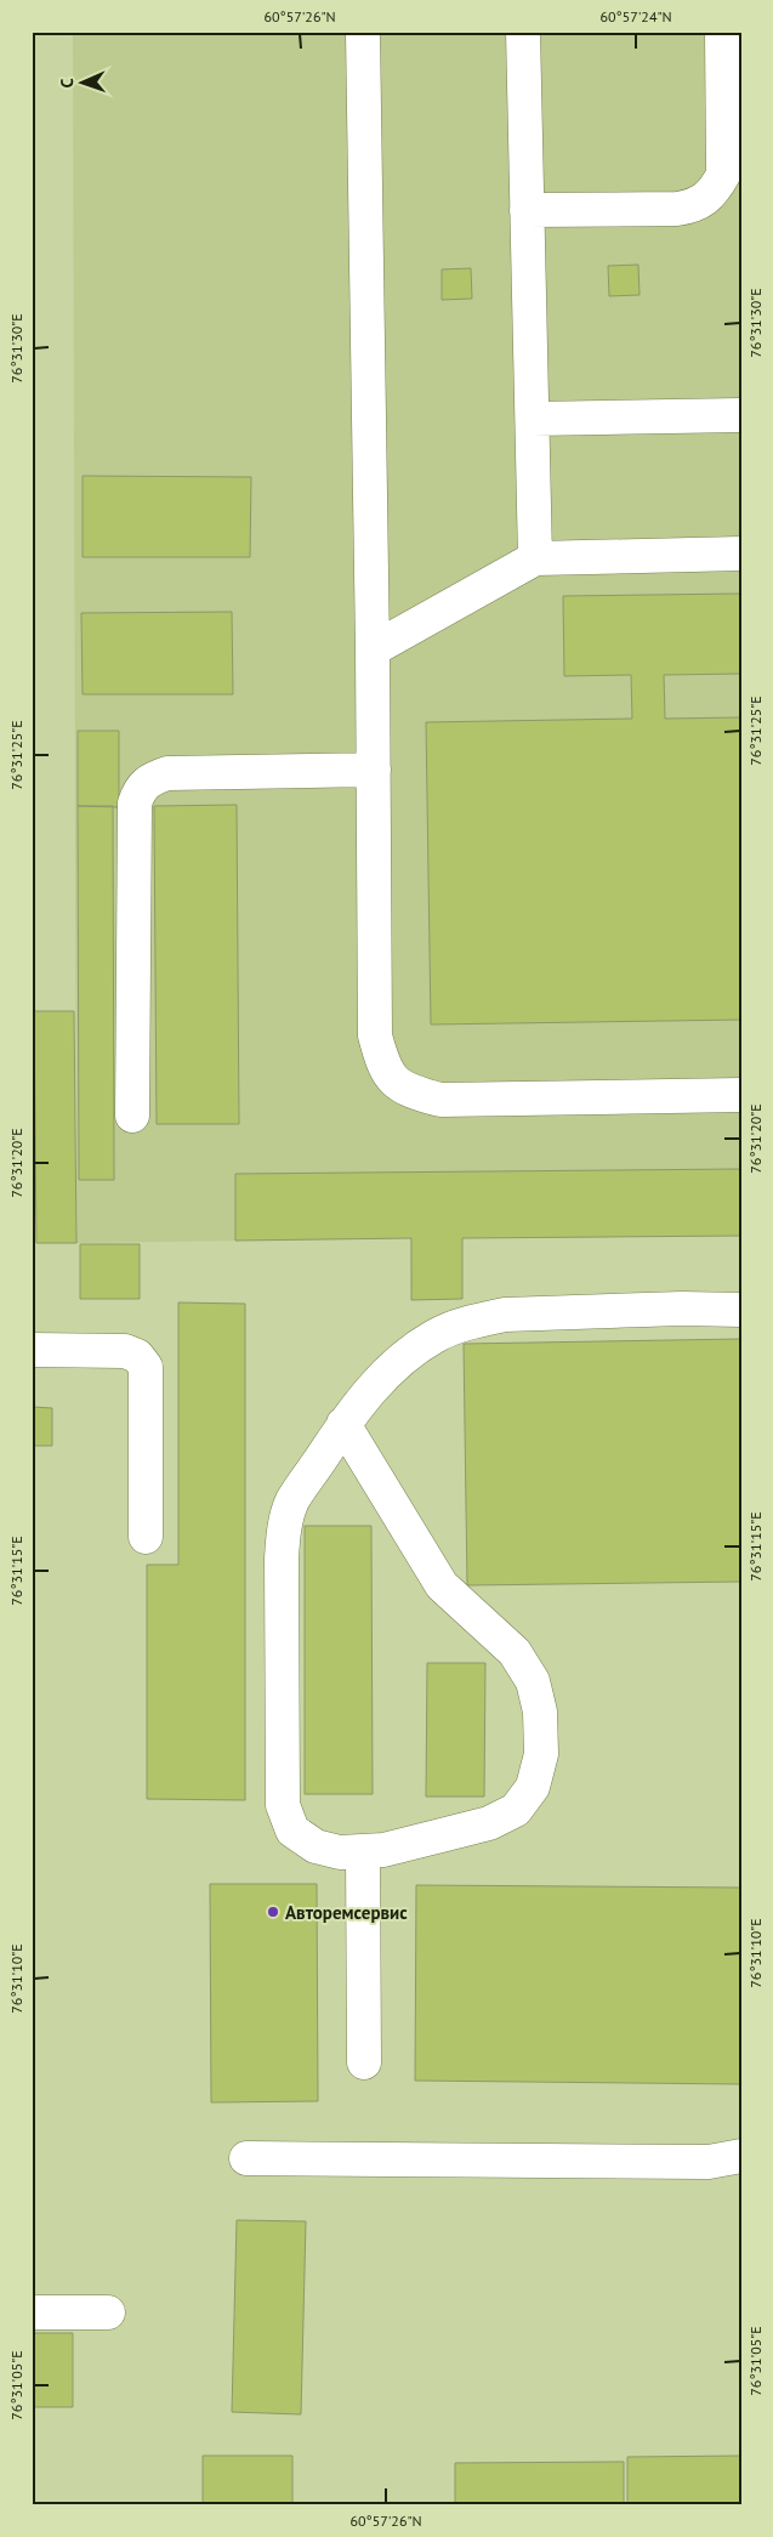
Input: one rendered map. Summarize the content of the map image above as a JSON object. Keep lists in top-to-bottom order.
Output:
{
  "places": ["Авторемсервис"],
  "north": "left",
  "coordinates": [
    "60°57'26\"N",
    "60°57'24\"N",
    "76°31'30\"E",
    "76°31'25\"E",
    "76°31'20\"E",
    "76°31'15\"E",
    "76°31'10\"E",
    "76°31'05\"E"
  ]
}
